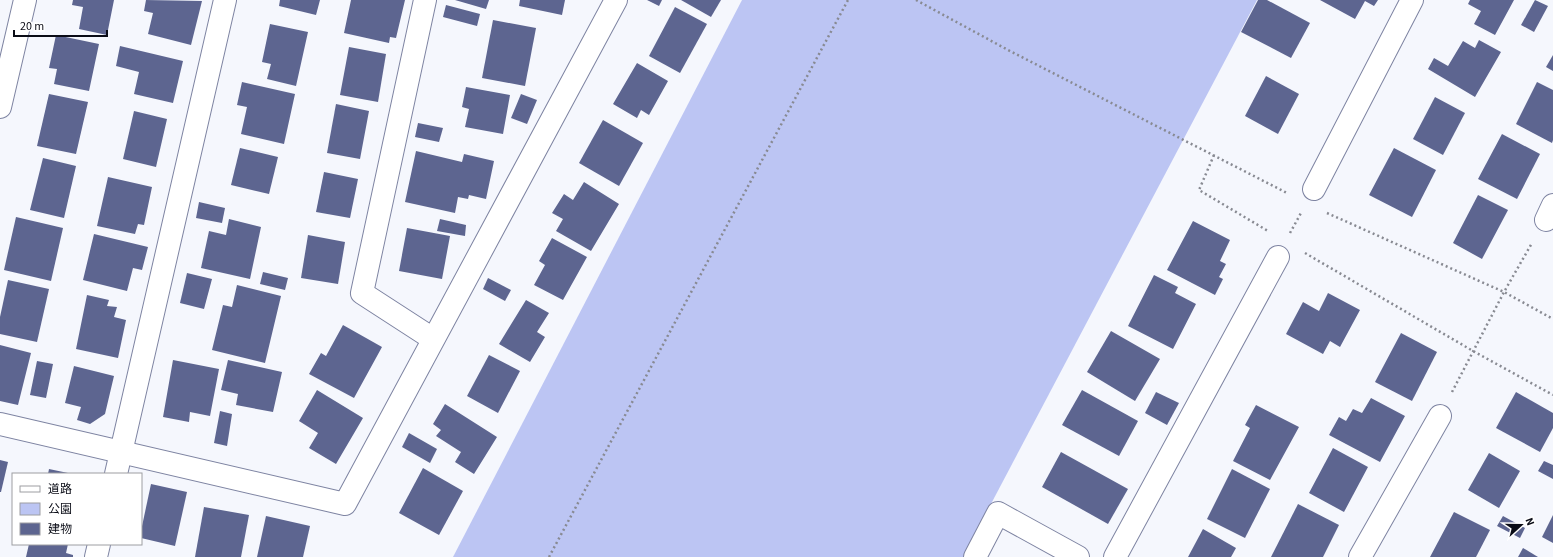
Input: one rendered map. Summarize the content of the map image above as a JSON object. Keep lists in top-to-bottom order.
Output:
{
  "legend": ["道路", "公園", "建物"],
  "scale_bar": "20 m",
  "north": "right"
}
